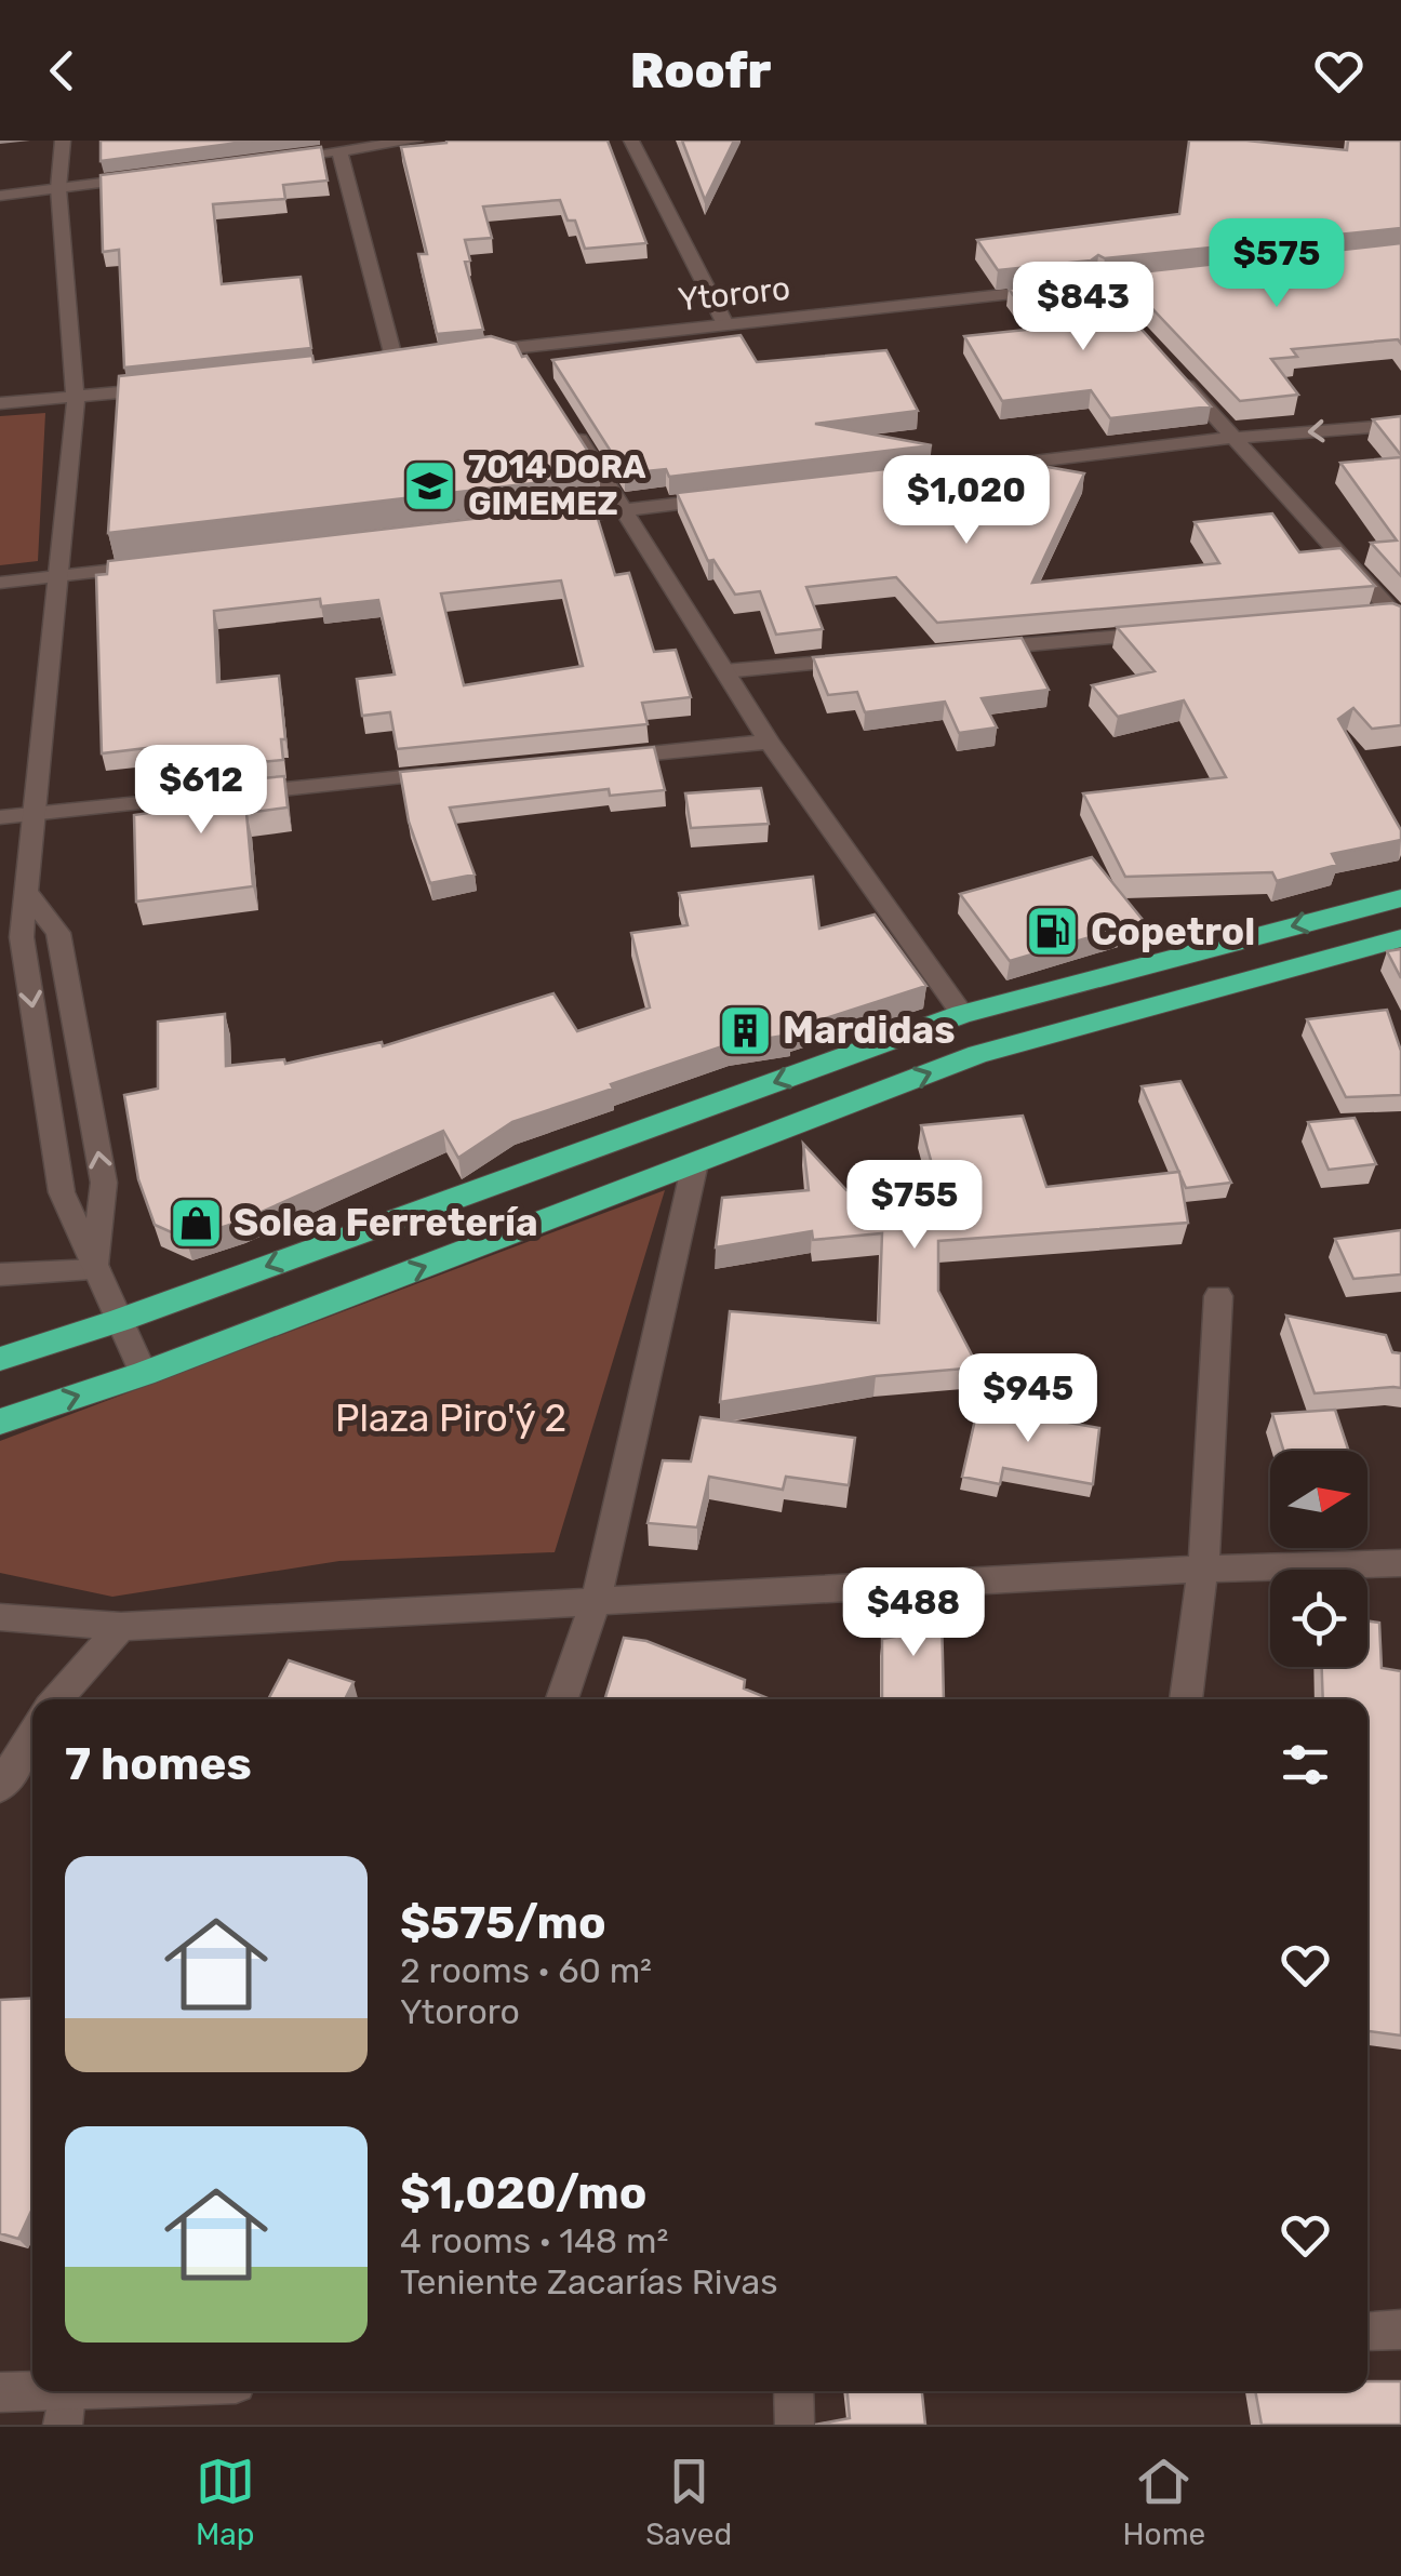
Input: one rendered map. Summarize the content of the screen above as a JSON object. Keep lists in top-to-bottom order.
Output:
{
  "streets": {
    "street": ["Ytororo"]
  },
  "parks": ["Plaza Piro'ý 2"],
  "places": {
    "school or university": ["7014 DORA GIMEMEZ"],
    "fuel station": ["Copetrol"],
    "building": ["Mardidas"],
    "shop": ["Solea Ferretería"]
  },
  "north": "right",
  "page": {
    "header": "Roofr",
    "price": [
      "$575",
      "$843",
      "$1,020",
      "$612",
      "$755",
      "$945",
      "$488"
    ],
    "heading": "7 homes",
    "list": [
      {
        "name": "$575/mo",
        "note": "2 rooms · 60 m² · Ytororo"
      },
      {
        "name": "$1,020/mo",
        "note": "4 rooms · 148 m² · Teniente Zacarías Rivas"
      }
    ],
    "tabs": ["Map", "Saved", "Home"]
  }
}
